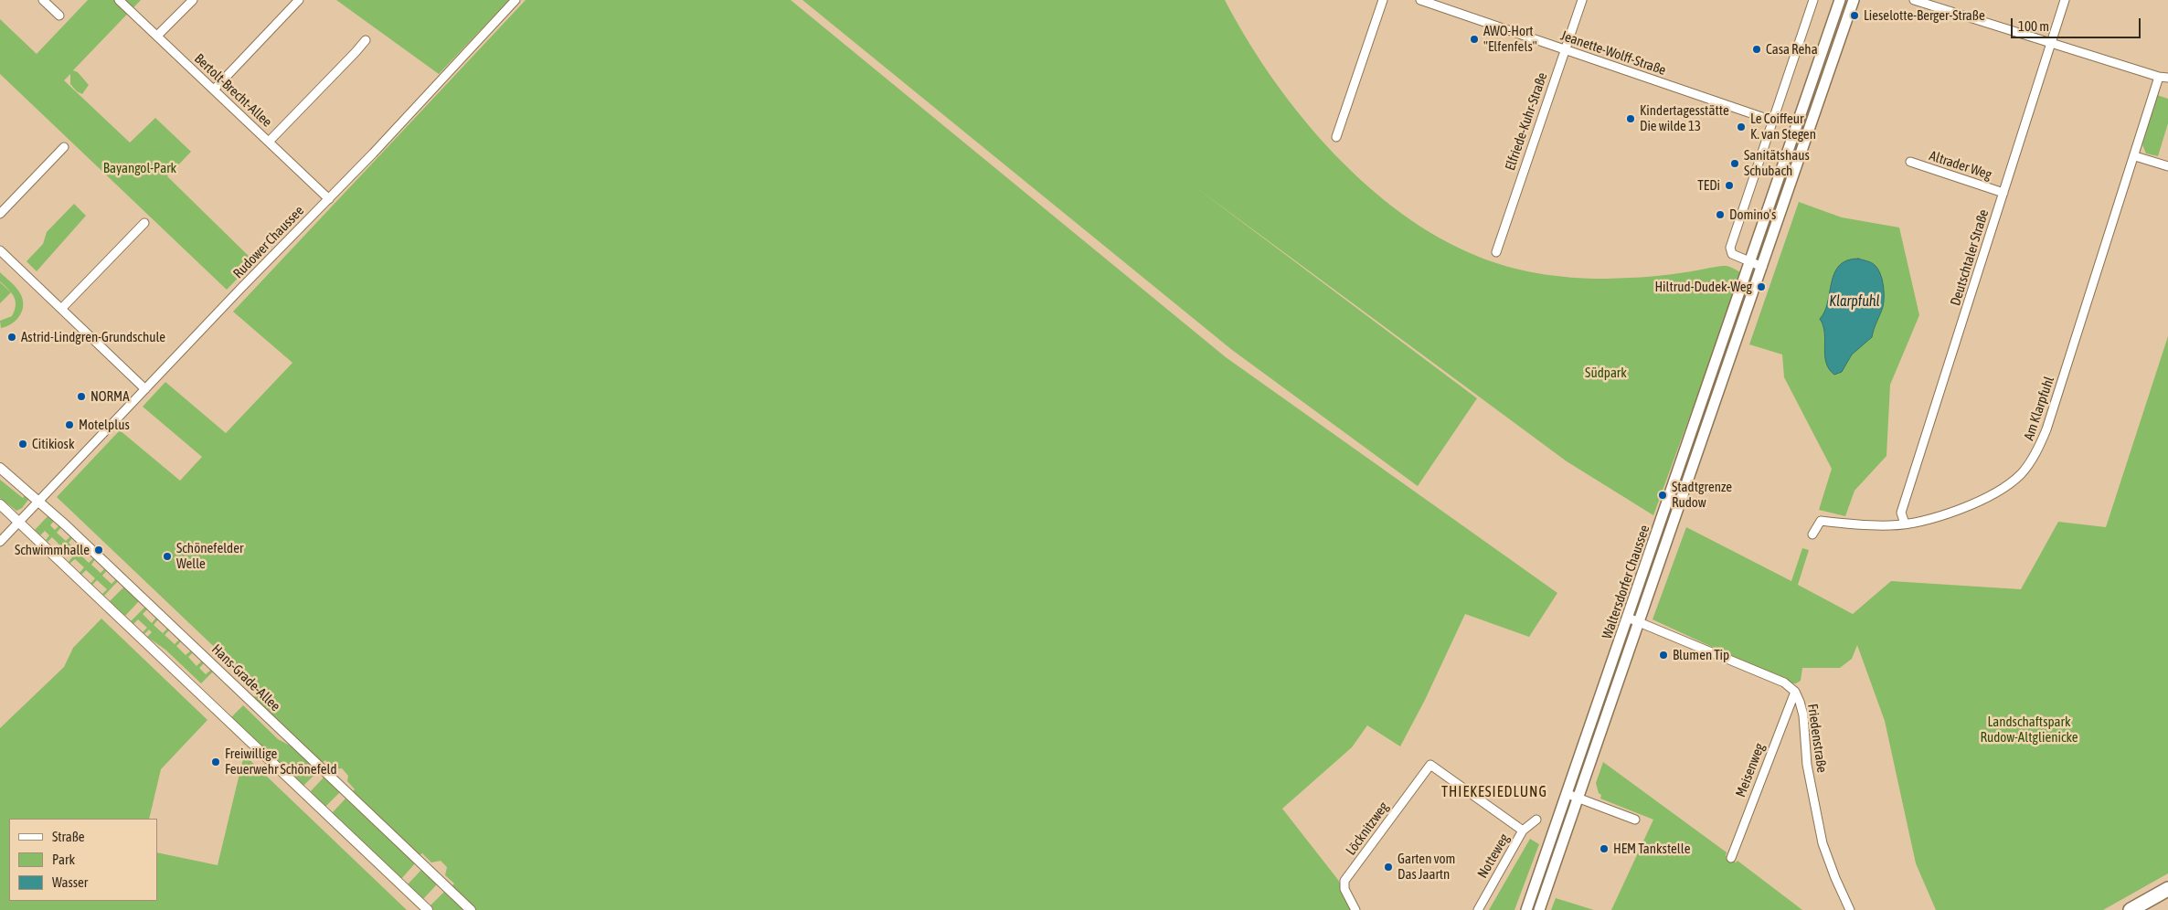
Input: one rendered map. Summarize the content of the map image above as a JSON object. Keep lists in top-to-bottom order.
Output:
{
  "streets": {
    "main road": ["Waltersdorfer Chaussee"],
    "street": [
      "Jeanette-Wolff-Straße",
      "Bertolt-Brecht-Allee",
      "Elfriede-Kuhr-Straße",
      "Altrader Weg",
      "Rudower Chaussee",
      "Deutschtaler Straße",
      "Am Klarpfuhl",
      "Hans-Grade-Allee",
      "Friedenstraße",
      "Meisenweg",
      "Löcknitzweg",
      "Notteweg"
    ]
  },
  "crossings": [
    ["Jeanette-Wolff-Straße", "Elfriede-Kuhr-Straße"],
    ["Bertolt-Brecht-Allee", "Rudower Chaussee"],
    ["Altrader Weg", "Deutschtaler Straße"],
    ["Rudower Chaussee", "Hans-Grade-Allee"],
    ["Deutschtaler Straße", "Am Klarpfuhl"],
    ["Waltersdorfer Chaussee", "Friedenstraße"],
    ["Friedenstraße", "Meisenweg"],
    ["Löcknitzweg", "Notteweg"]
  ],
  "districts": ["THIEKESIEDLUNG"],
  "water": ["Klarpfuhl"],
  "parks": ["Bayangol-Park", "Südpark", "Landschaftspark Rudow-Altglienicke"],
  "places": [
    "Lieselotte-Berger-Straße",
    "AWO-Hort \"Elfenfels\"",
    "Casa Reha",
    "Kindertagesstätte Die wilde 13",
    "Le Coiffeur K. van Stegen",
    "Sanitätshaus Schubach",
    "TEDi",
    "Domino's",
    "Hiltrud-Dudek-Weg",
    "Astrid-Lindgren-Grundschule",
    "NORMA",
    "Motelplus",
    "Citikiosk",
    "Stadtgrenze Rudow",
    "Schwimmhalle",
    "Schönefelder Welle",
    "Blumen Tip",
    "Freiwillige Feuerwehr Schönefeld",
    "HEM Tankstelle",
    "Garten vom Das Jaartn"
  ],
  "legend": ["Straße", "Park", "Wasser"],
  "scale_bar": "100 m"
}
